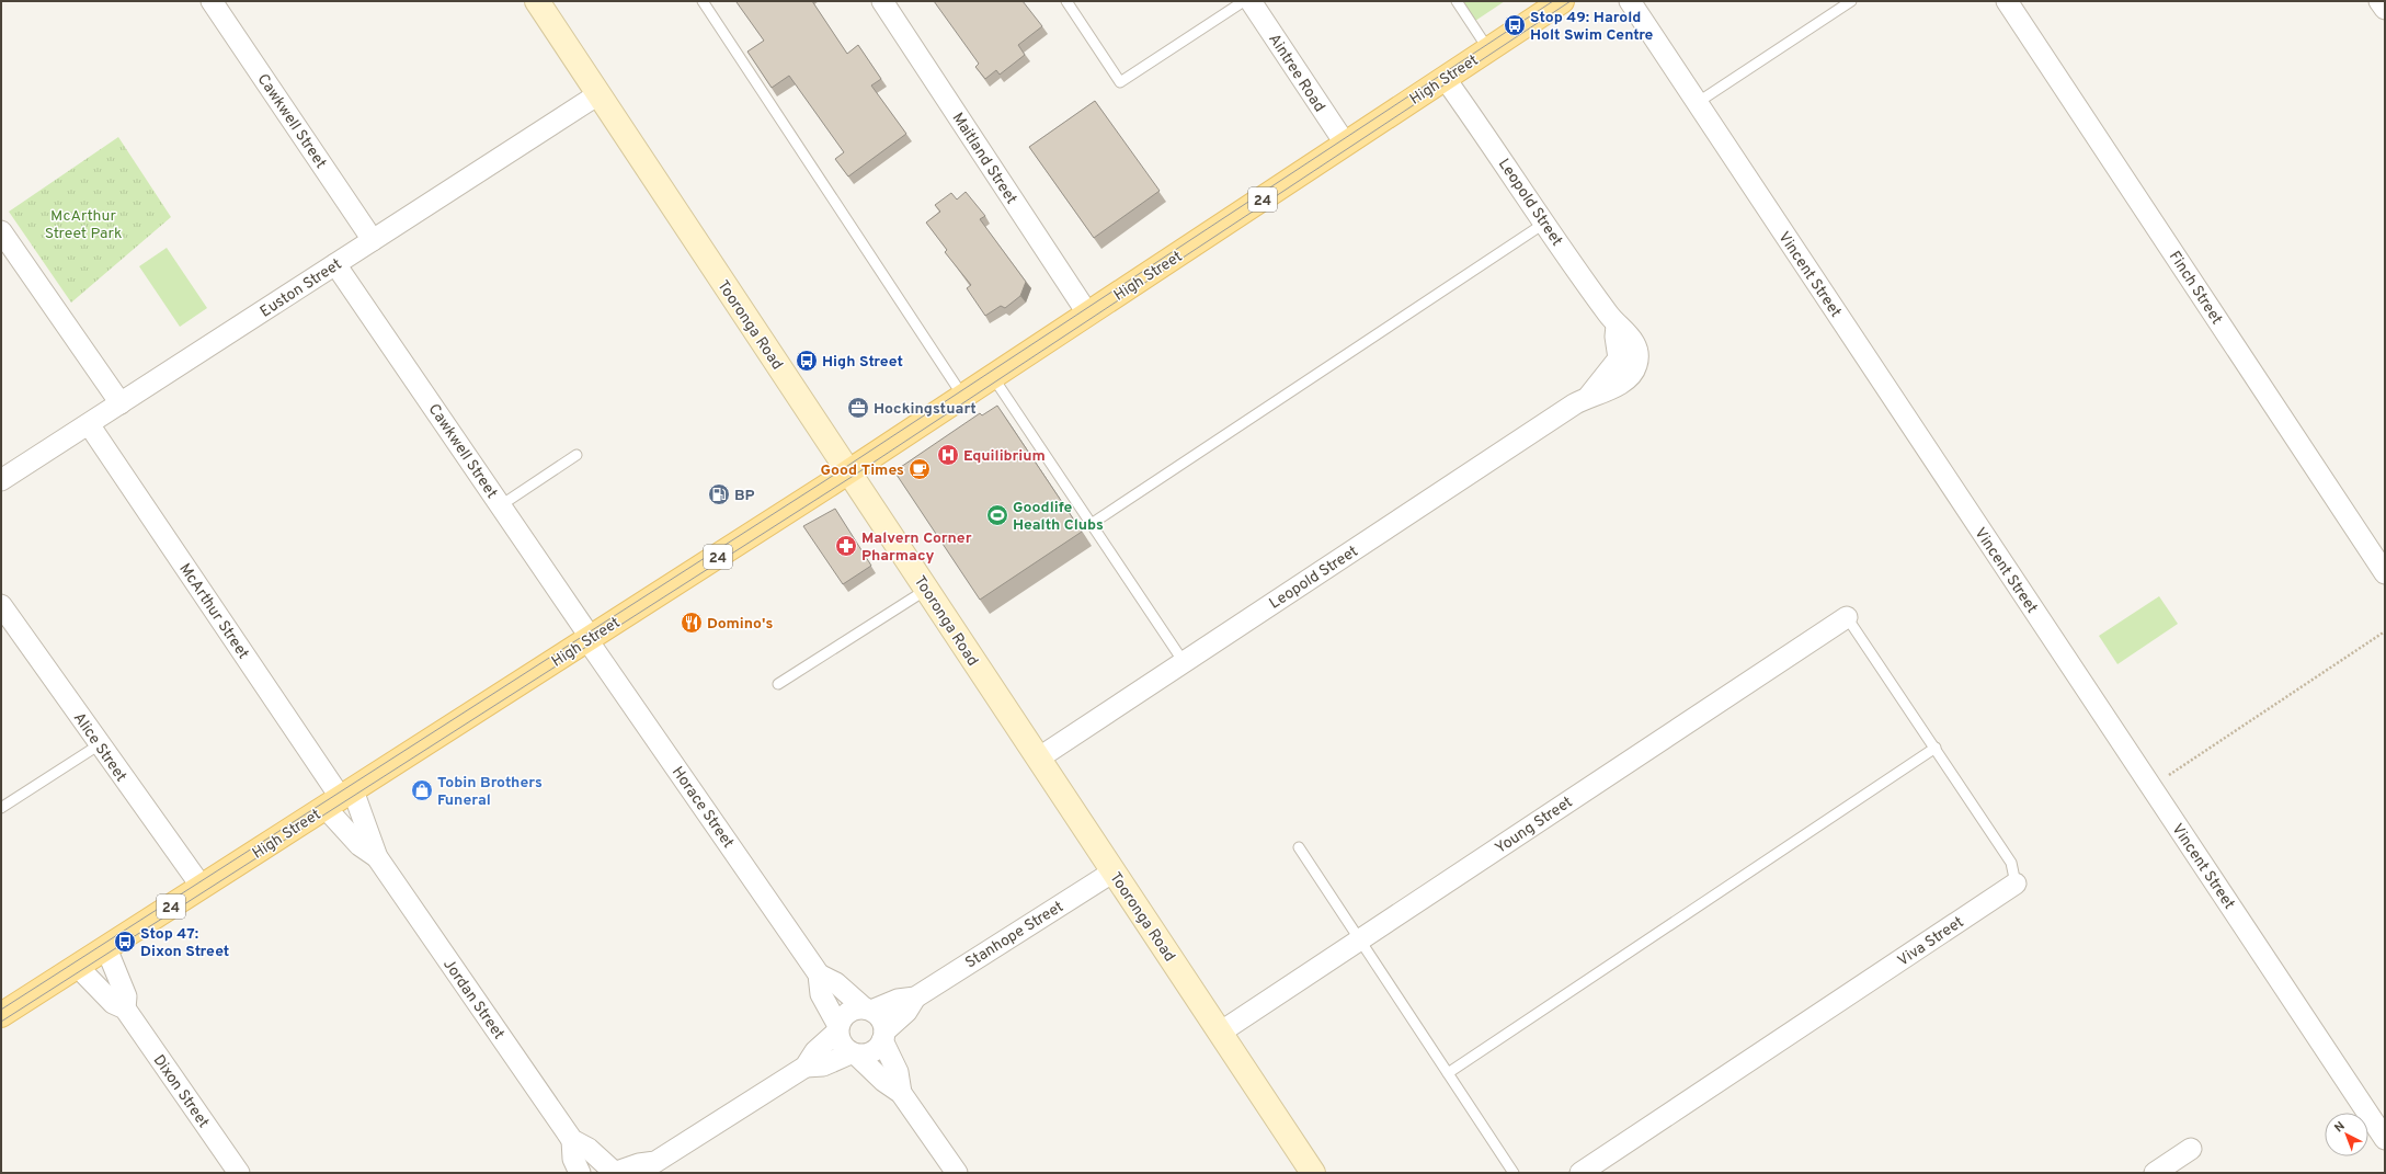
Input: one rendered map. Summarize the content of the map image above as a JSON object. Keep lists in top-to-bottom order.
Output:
{
  "streets": {
    "main road": ["High Street", "24", "Tooronga Road"],
    "street": [
      "Aintree Road",
      "Cawkwell Street",
      "Maitland Street",
      "Leopold Street",
      "Vincent Street",
      "Euston Street",
      "Finch Street",
      "McArthur Street",
      "Alice Street",
      "Horace Street",
      "Young Street",
      "Stanhope Street",
      "Viva Street",
      "Jordan Street",
      "Dixon Street"
    ]
  },
  "crossings": [
    ["Aintree Road", "High Street"],
    ["High Street", "Cawkwell Street"],
    ["High Street", "Maitland Street"],
    ["High Street", "Leopold Street"],
    ["High Street", "Tooronga Road"],
    ["High Street", "McArthur Street"],
    ["High Street", "Alice Street"],
    ["High Street", "Horace Street"],
    ["High Street", "Jordan Street"],
    ["High Street", "Dixon Street"],
    ["Cawkwell Street", "Euston Street"],
    ["Cawkwell Street", "Horace Street"],
    ["Leopold Street", "Tooronga Road"],
    ["Euston Street", "Tooronga Road"],
    ["Euston Street", "McArthur Street"],
    ["Tooronga Road", "Young Street"],
    ["Tooronga Road", "Stanhope Street"],
    ["McArthur Street", "Jordan Street"],
    ["Horace Street", "Stanhope Street"],
    ["Young Street", "Viva Street"]
  ],
  "parks": ["McArthur Street Park"],
  "places": {
    "bus stop": ["Stop 49: Harold Holt Swim Centre", "High Street", "Stop 47: Dixon Street"],
    "office": ["Hockingstuart"],
    "hospital": ["Equilibrium"],
    "cafe": ["Good Times"],
    "fuel station": ["BP"],
    "sports": ["Goodlife Health Clubs"],
    "pharmacy": ["Malvern Corner Pharmacy"],
    "restaurant": ["Domino's"],
    "shop": ["Tobin Brothers Funeral"]
  },
  "north": "top left"
}
